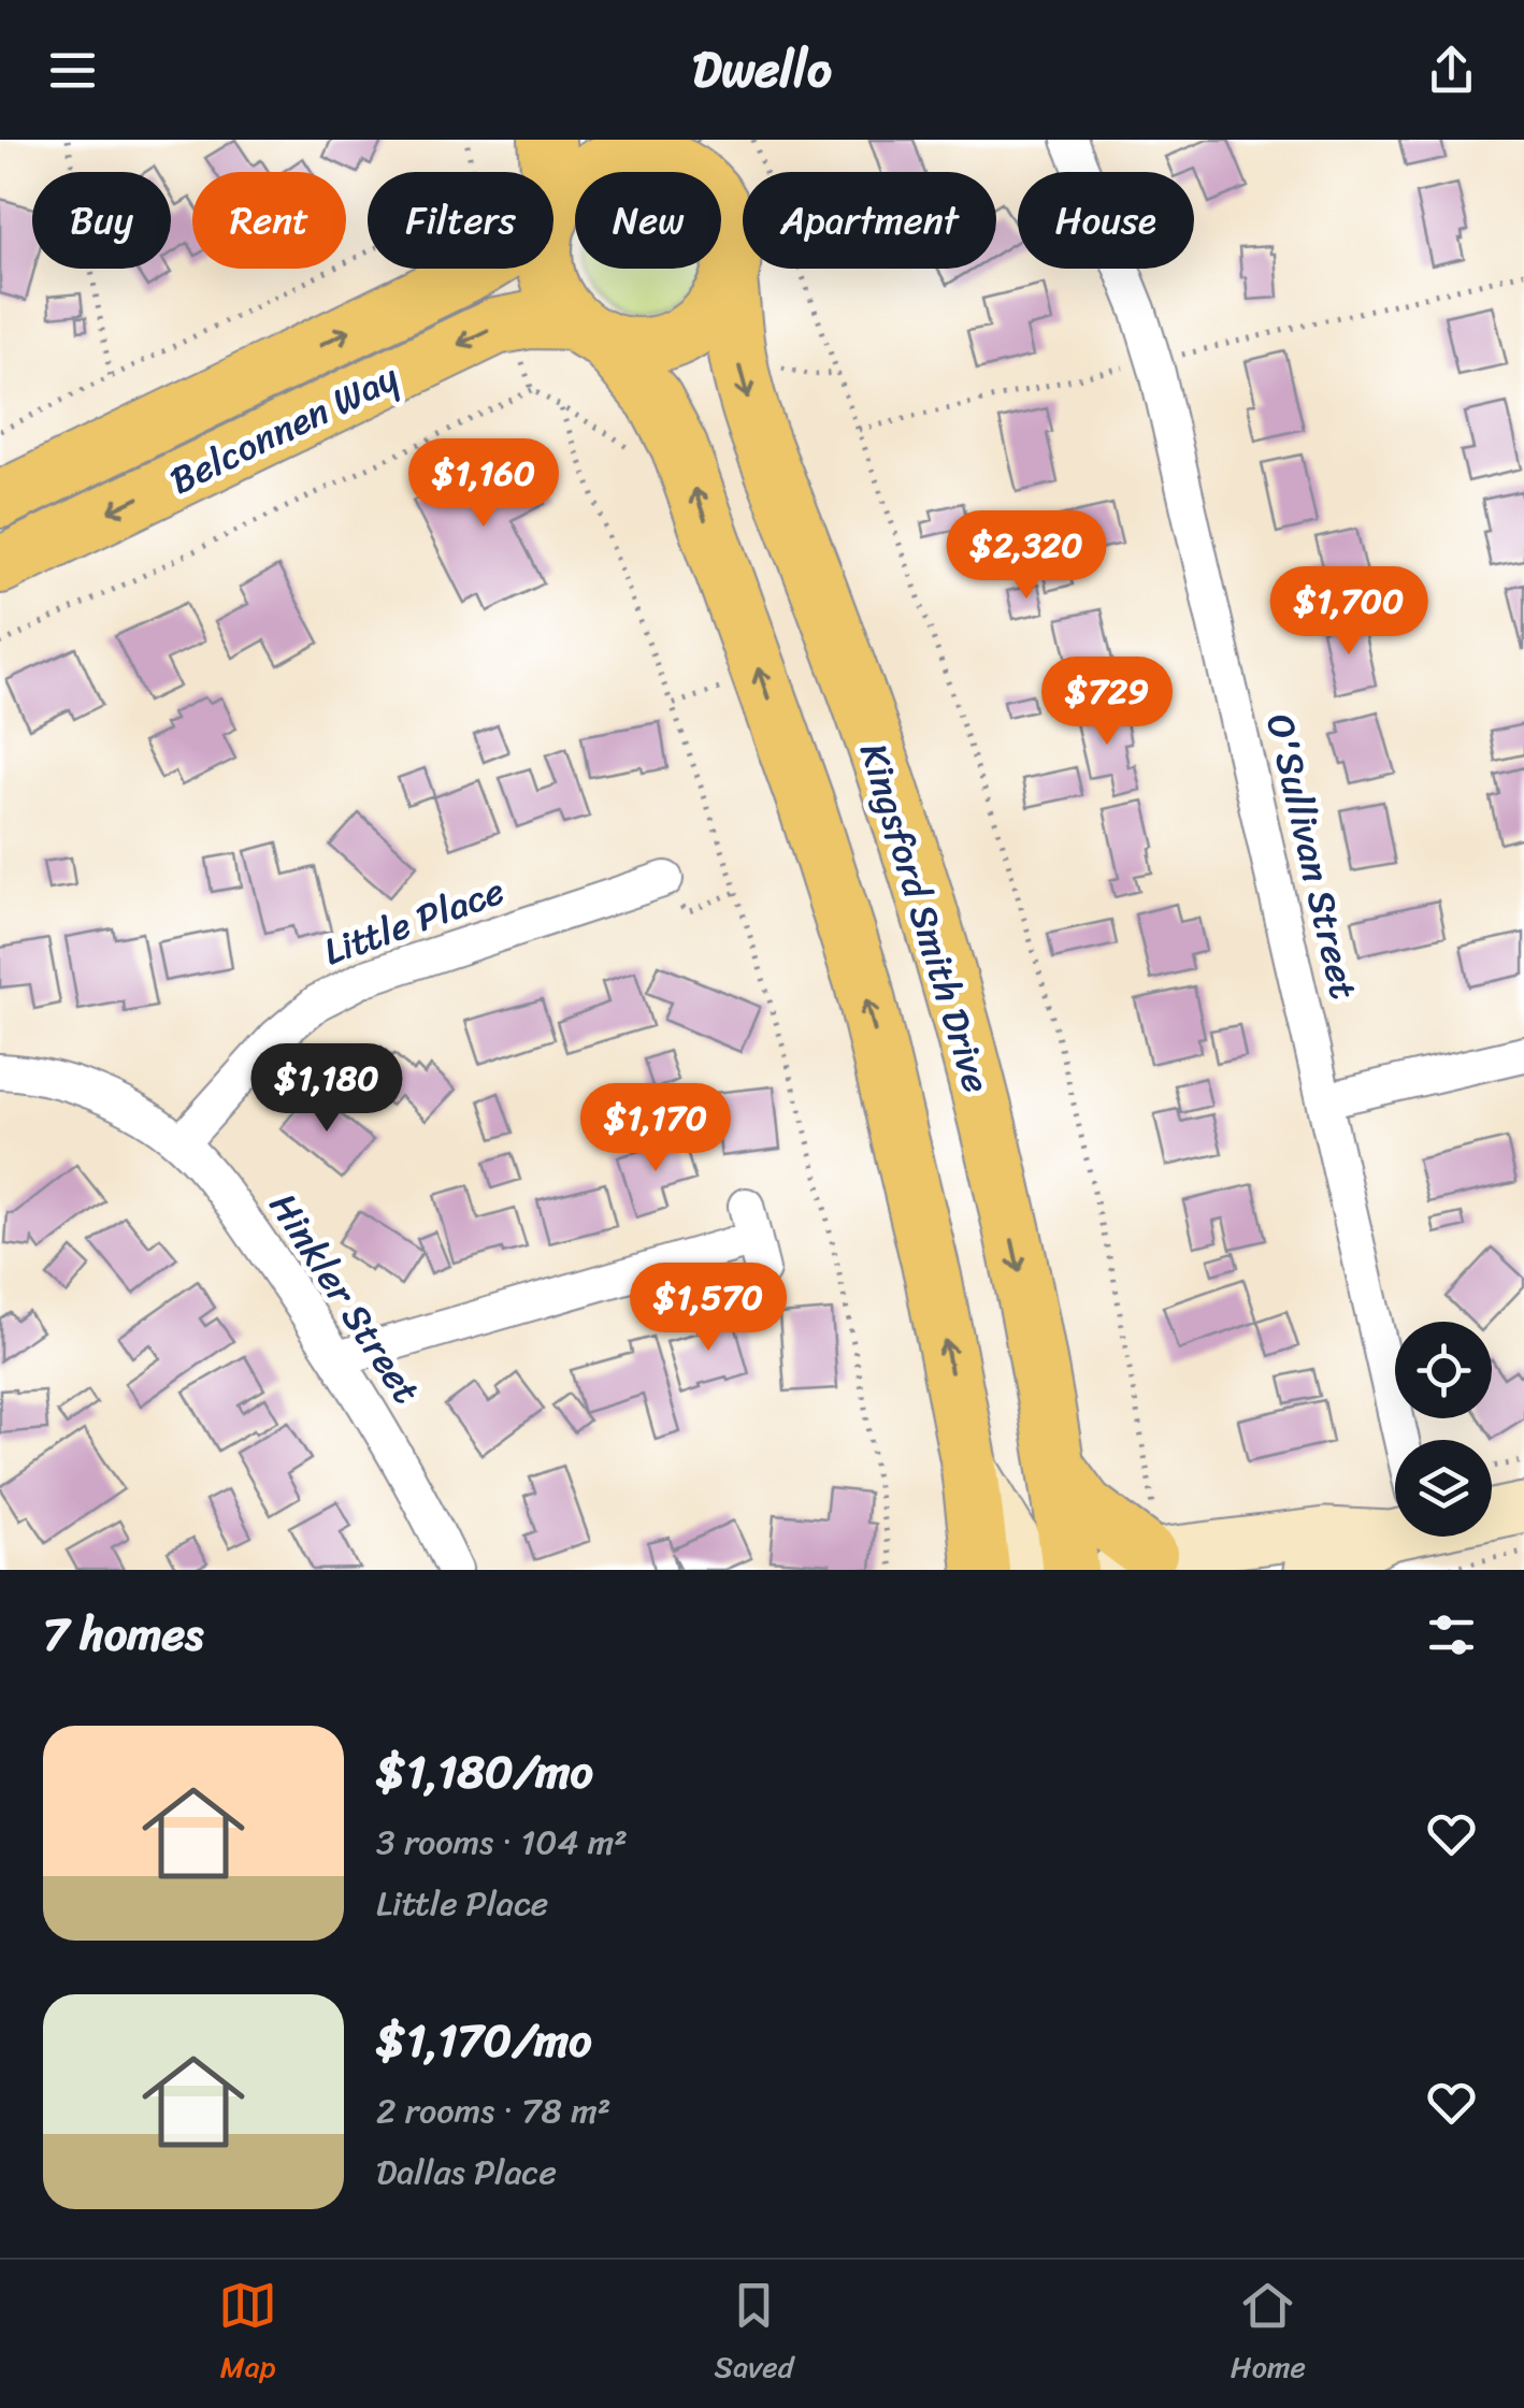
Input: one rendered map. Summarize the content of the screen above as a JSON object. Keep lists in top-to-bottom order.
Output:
{
  "streets": {
    "main road": ["Belconnen Way", "Kingsford Smith Drive"],
    "street": ["O'Sullivan Street", "Little Place", "Hinkler Street"]
  },
  "crossings": [
    ["Belconnen Way", "Kingsford Smith Drive"],
    ["Little Place", "Hinkler Street"]
  ],
  "page": {
    "header": "Dwello",
    "chip": [
      "Buy",
      "Rent",
      "Filters",
      "New",
      "Apartment",
      "House"
    ],
    "price": [
      "$1,160",
      "$2,320",
      "$1,700",
      "$729",
      "$1,180",
      "$1,170",
      "$1,570"
    ],
    "heading": "7 homes",
    "list": [
      {
        "name": "$1,180/mo",
        "note": "3 rooms · 104 m² · Little Place"
      },
      {
        "name": "$1,170/mo",
        "note": "2 rooms · 78 m² · Dallas Place"
      }
    ],
    "tabs": ["Map", "Saved", "Home"]
  }
}
